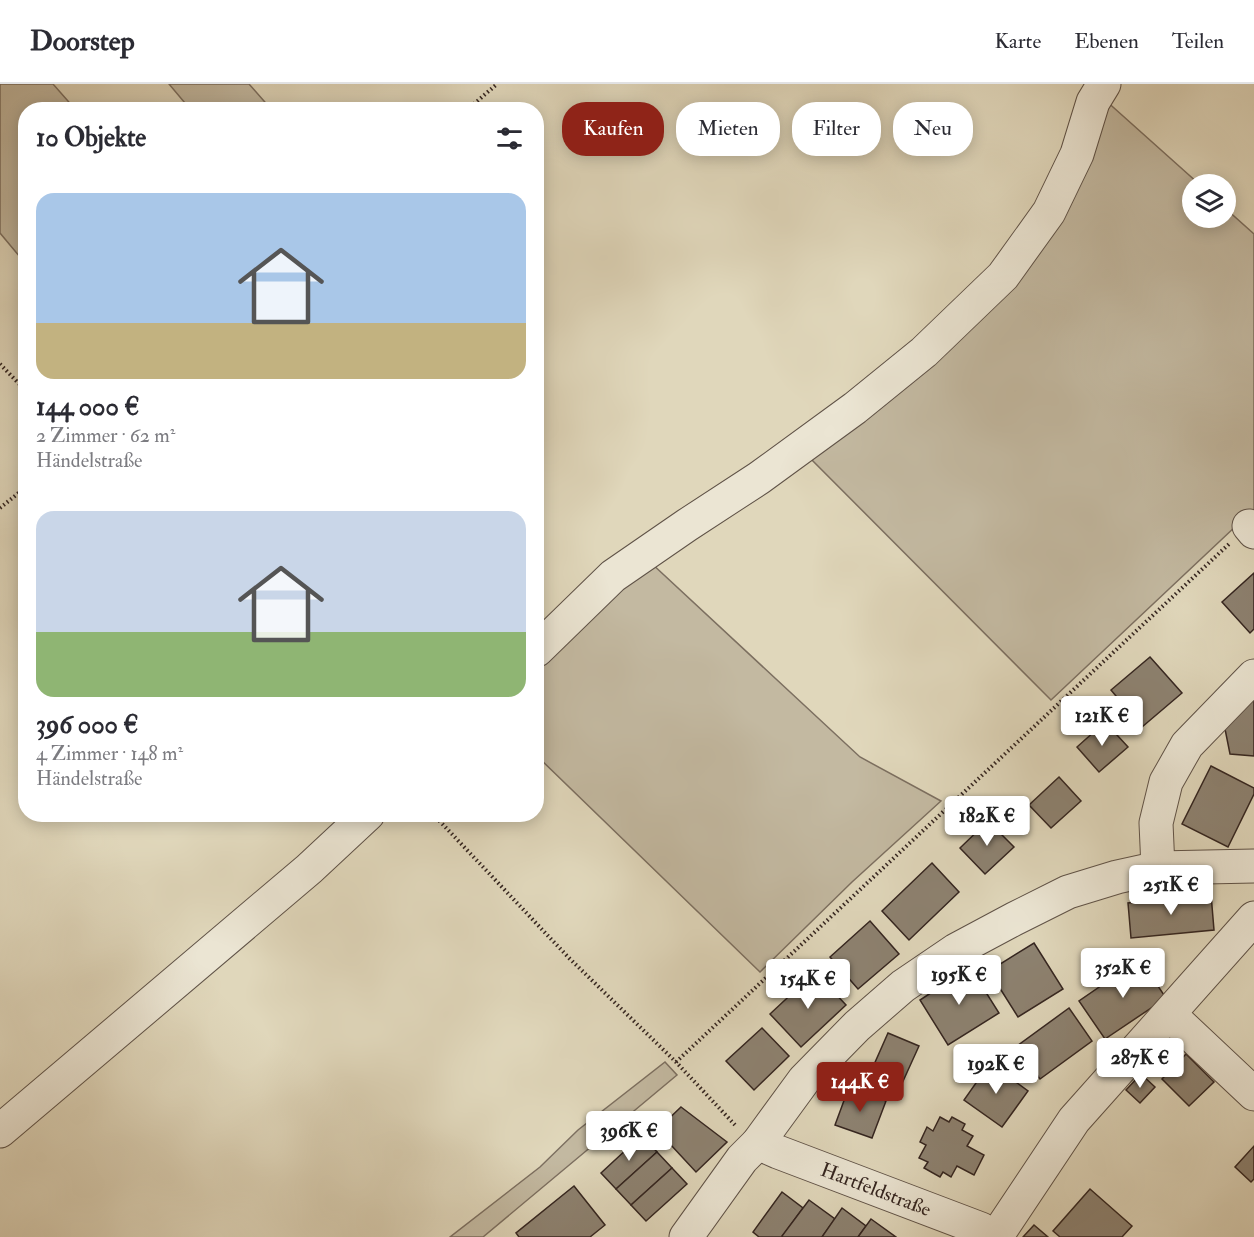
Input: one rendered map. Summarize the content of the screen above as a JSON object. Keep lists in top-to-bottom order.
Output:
{
  "streets": {
    "street": ["Hartfeldstraße"]
  },
  "page": {
    "header": "Doorstep",
    "nav": ["Karte", "Ebenen", "Teilen"],
    "chip": [
      "Kaufen",
      "Mieten",
      "Filter",
      "Neu"
    ],
    "heading": "10 Objekte",
    "list": [
      {
        "name": "144 000 €",
        "note": "2 Zimmer · 62 m² · Händelstraße"
      },
      {
        "name": "396 000 €",
        "note": "4 Zimmer · 148 m² · Händelstraße"
      }
    ],
    "price": [
      "121K €",
      "182K €",
      "251K €",
      "352K €",
      "195K €",
      "154K €",
      "287K €",
      "192K €",
      "144K €",
      "396K €"
    ]
  }
}
